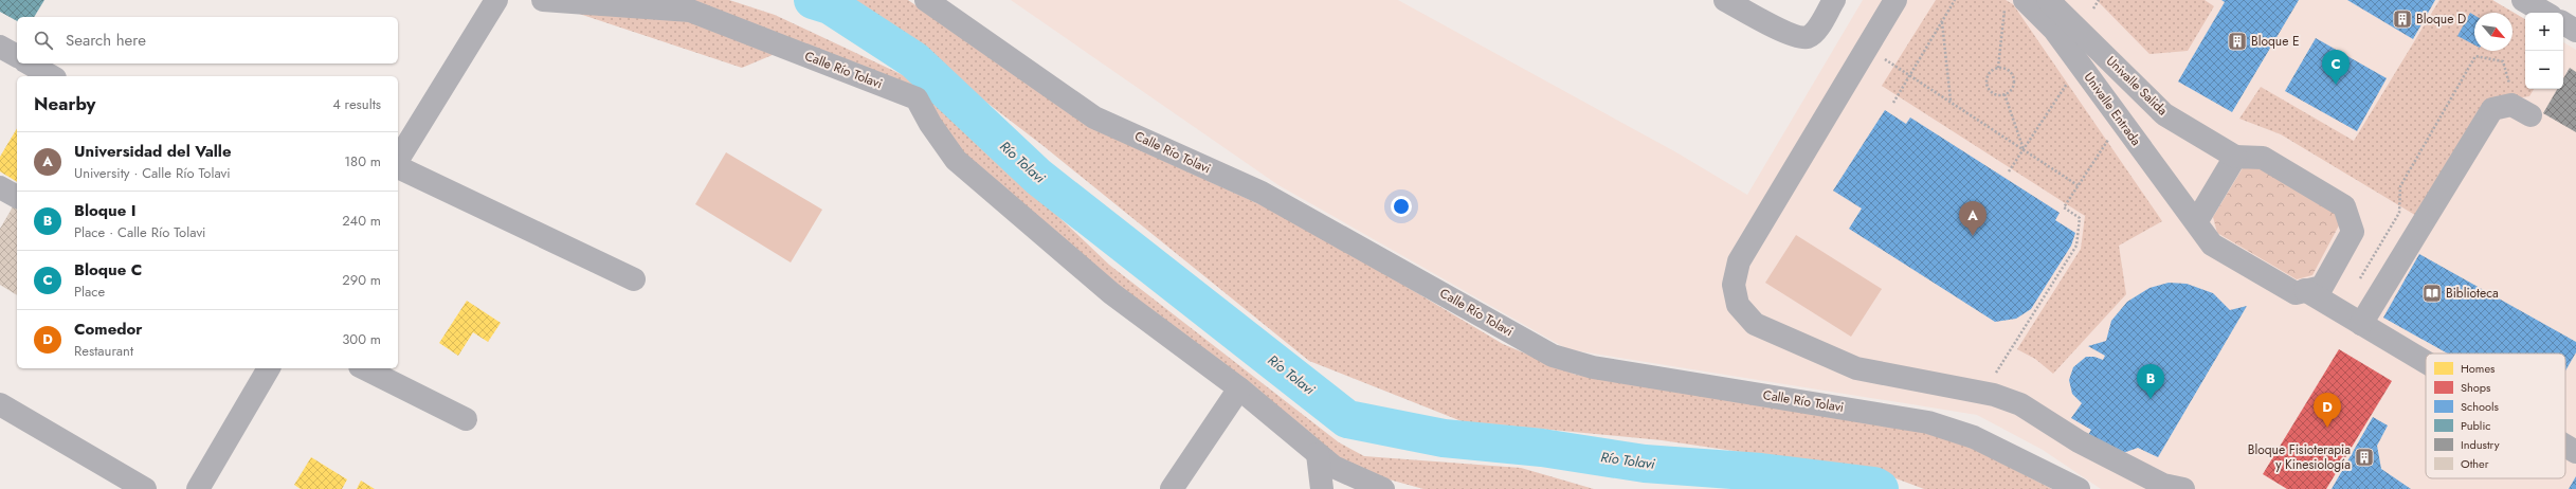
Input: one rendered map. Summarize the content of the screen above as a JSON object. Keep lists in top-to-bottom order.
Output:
{
  "streets": {
    "street": ["Calle Río Tolavi", "Univalle Salida", "Univalle Entrada"]
  },
  "crossings": [
    ["Univalle Salida", "Univalle Entrada"]
  ],
  "water": ["Río Tolavi"],
  "places": {
    "building": ["Bloque D", "Bloque E", "Bloque Fisioterapia y Kinesiología"],
    "library": ["Biblioteca"]
  },
  "legend": [
    "Homes",
    "Shops",
    "Schools",
    "Public",
    "Industry",
    "Other"
  ],
  "north": "bottom right",
  "page": {
    "map_buttons": ["+", "−"],
    "search": "Search here",
    "pins": [
      "C",
      "A",
      "B",
      "D"
    ],
    "heading": ["Nearby", "4 results"],
    "list": [
      {
        "mark": "A",
        "name": "Universidad del Valle",
        "note": "University · Calle Río Tolavi",
        "value": "180 m"
      },
      {
        "mark": "B",
        "name": "Bloque I",
        "note": "Place · Calle Río Tolavi",
        "value": "240 m"
      },
      {
        "mark": "C",
        "name": "Bloque C",
        "note": "Place",
        "value": "290 m"
      },
      {
        "mark": "D",
        "name": "Comedor",
        "note": "Restaurant",
        "value": "300 m"
      }
    ]
  }
}
